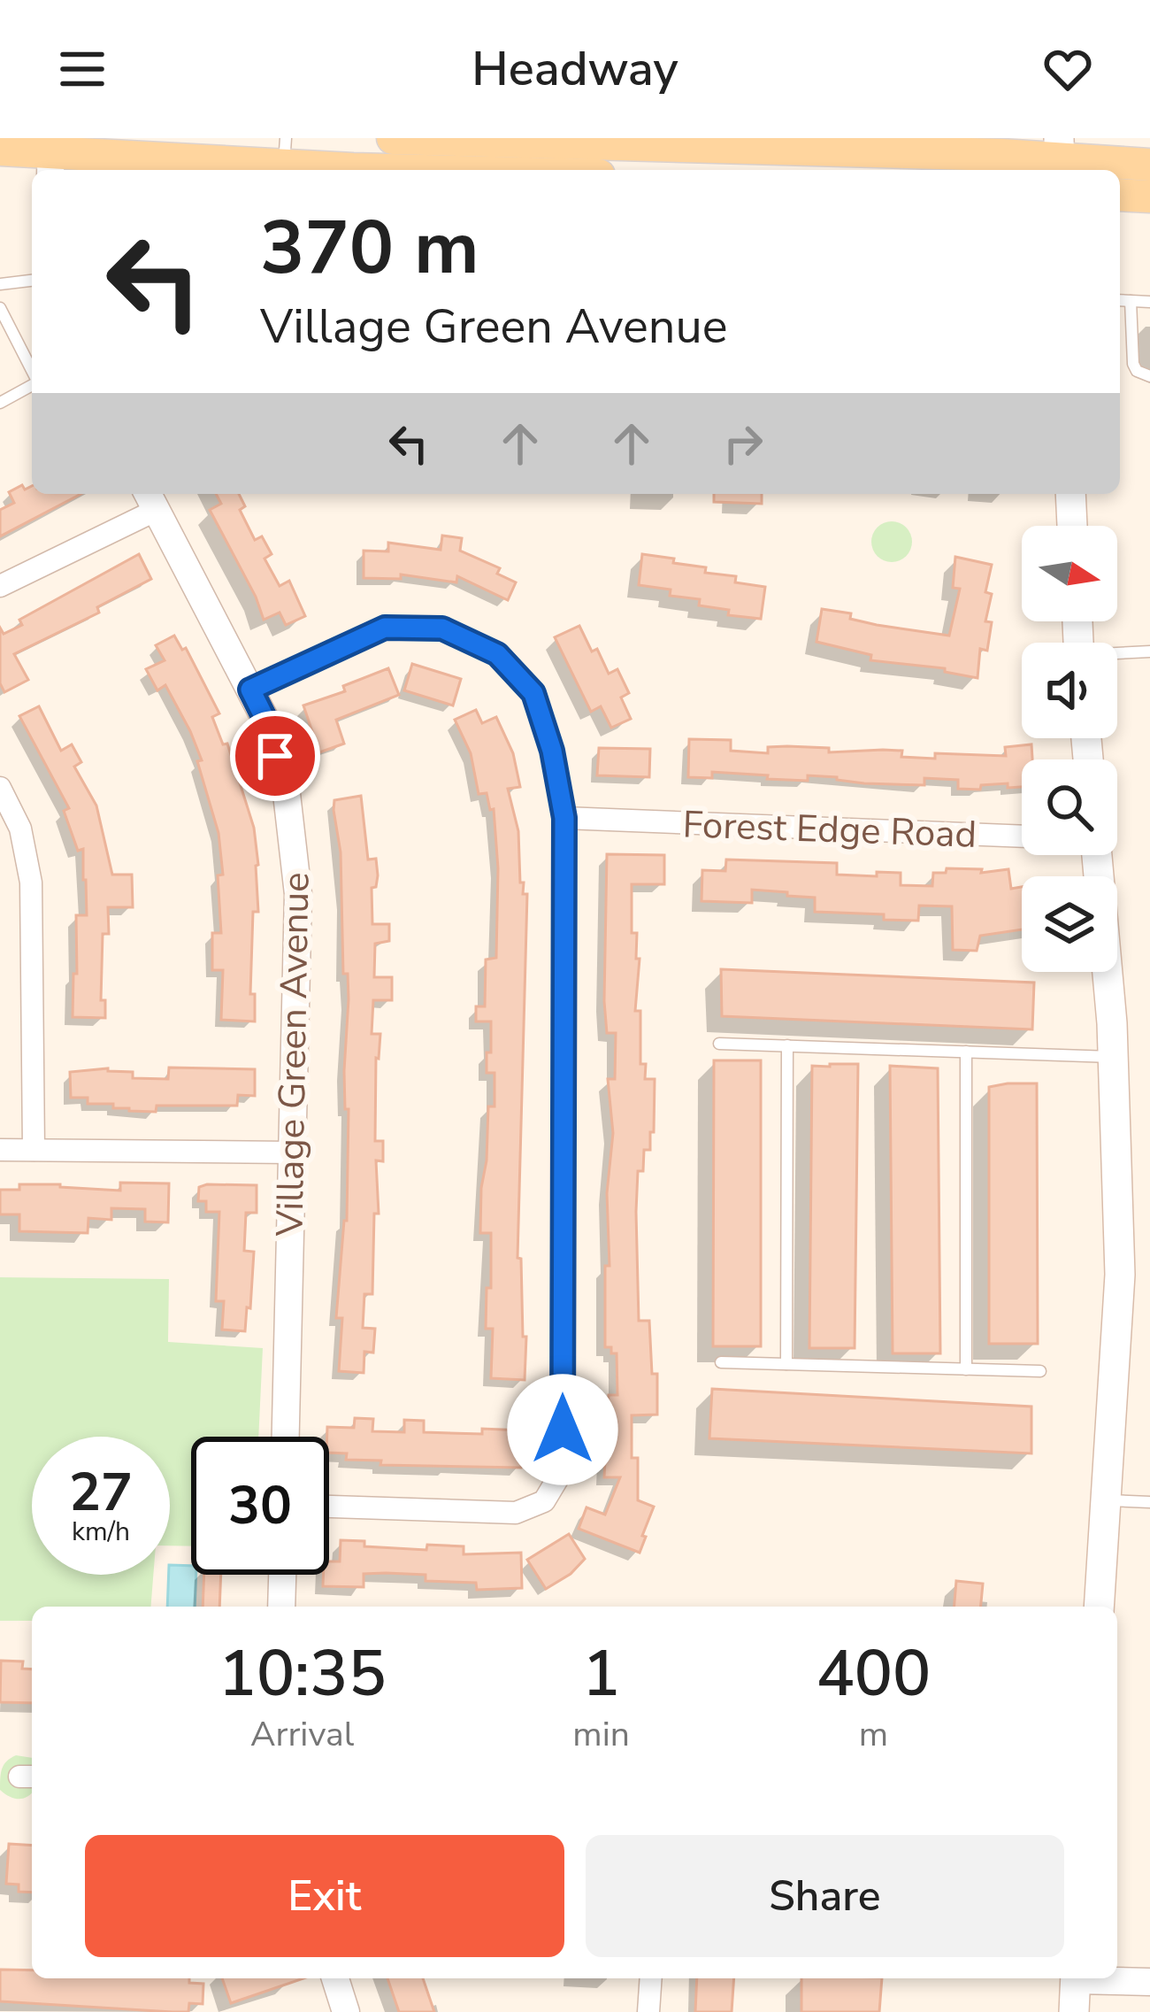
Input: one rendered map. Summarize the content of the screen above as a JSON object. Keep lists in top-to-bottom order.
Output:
{
  "streets": {
    "street": ["Forest Edge Road", "Village Green Avenue"]
  },
  "north": "right",
  "page": {
    "header": "Headway",
    "turn": ["370 m", "Village Green Avenue"],
    "speed": "27 km/h",
    "limit": "30",
    "eta": [
      "10:35",
      "Arrival",
      "1",
      "min",
      "400",
      "m"
    ],
    "buttons": ["Exit", "Share"]
  }
}
